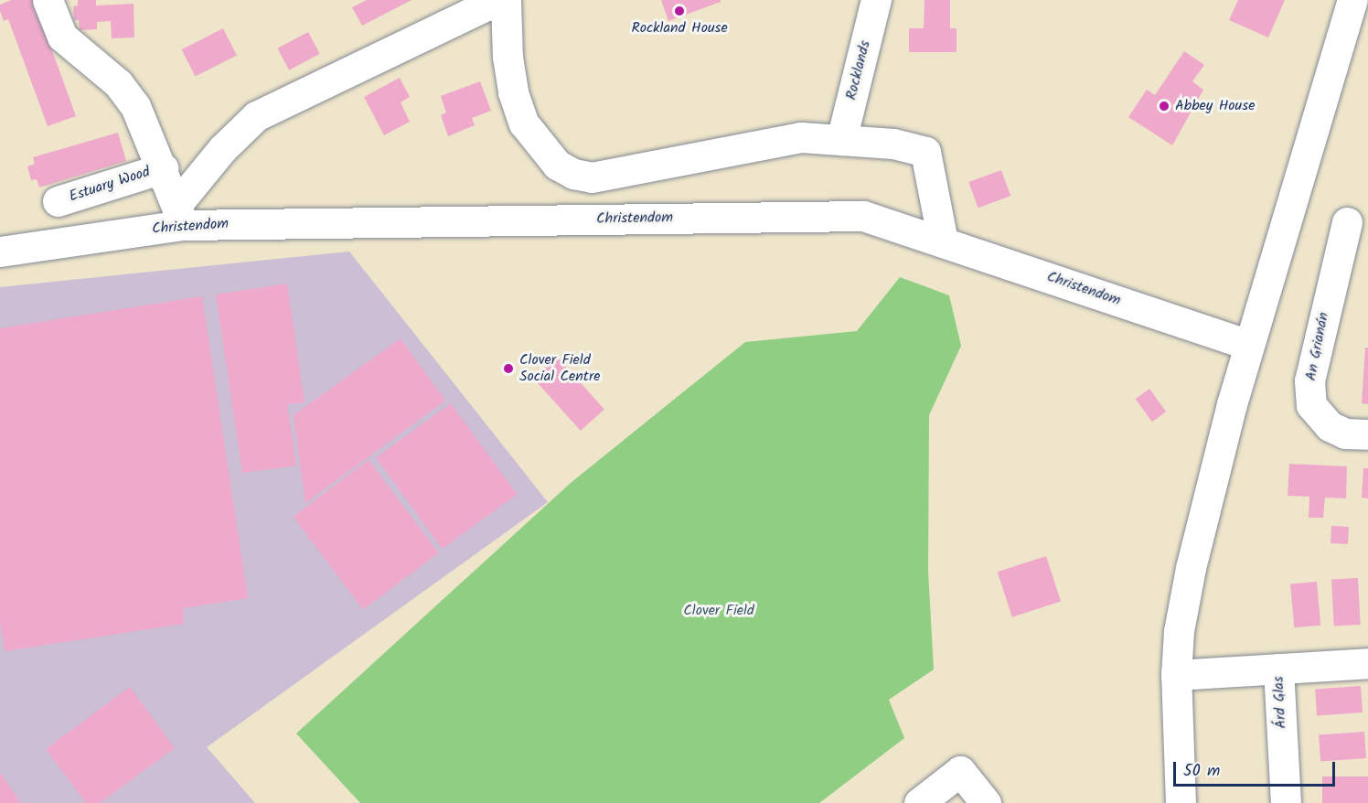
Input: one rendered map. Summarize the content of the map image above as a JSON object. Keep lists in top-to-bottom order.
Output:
{
  "streets": {
    "street": [
      "Rocklands",
      "Estuary Wood",
      "Christendom",
      "An Grianán",
      "Árd Glas"
    ]
  },
  "crossings": [
    ["Estuary Wood", "Christendom"]
  ],
  "parks": ["Clover Field"],
  "places": ["Rockland House", "Abbey House", "Clover Field Social Centre"],
  "scale_bar": "50 m"
}
